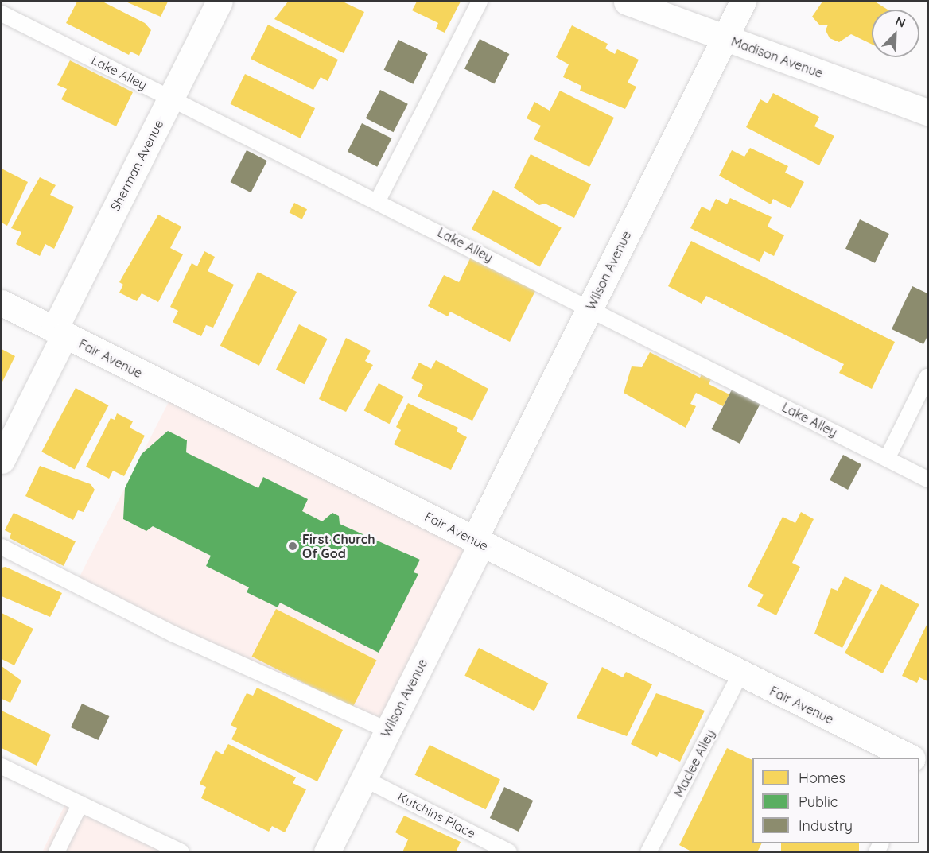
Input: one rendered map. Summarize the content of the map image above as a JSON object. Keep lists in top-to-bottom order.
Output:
{
  "streets": {
    "street": [
      "Madison Avenue",
      "Sherman Avenue",
      "Wilson Avenue",
      "Fair Avenue"
    ],
    "lane": ["Lake Alley", "Maclee Alley", "Kutchins Place"]
  },
  "crossings": [
    ["Madison Avenue", "Wilson Avenue"],
    ["Lake Alley", "Sherman Avenue"],
    ["Lake Alley", "Wilson Avenue"],
    ["Sherman Avenue", "Fair Avenue"],
    ["Wilson Avenue", "Fair Avenue"],
    ["Wilson Avenue", "Kutchins Place"],
    ["Fair Avenue", "Maclee Alley"]
  ],
  "places": ["First Church Of God"],
  "legend": ["Homes", "Public", "Industry"],
  "north": "top right"
}
